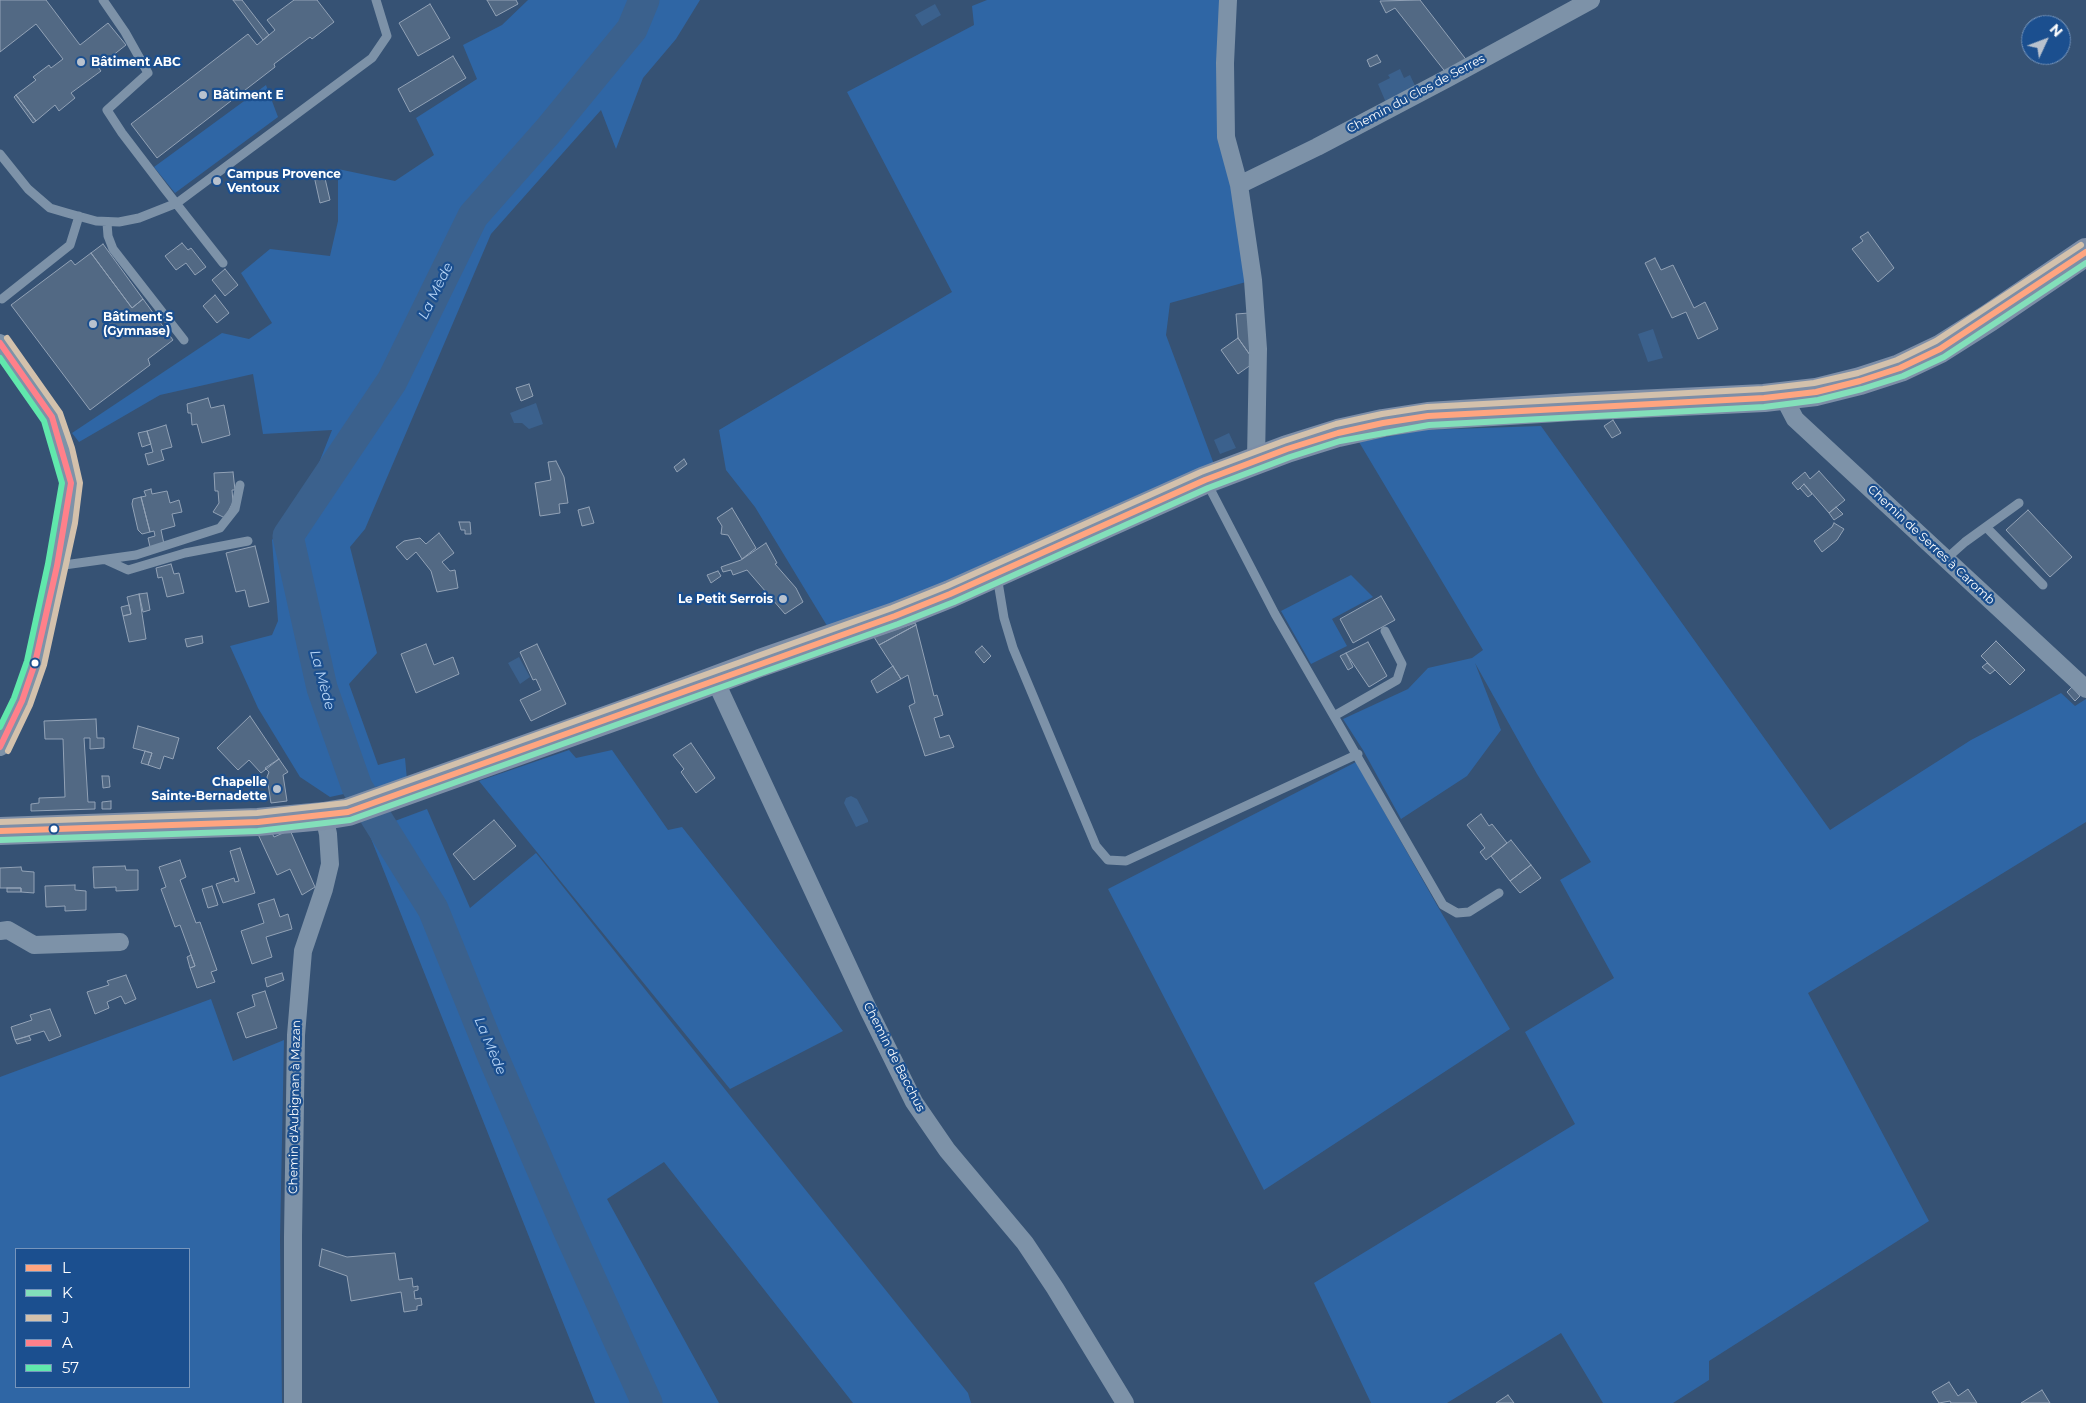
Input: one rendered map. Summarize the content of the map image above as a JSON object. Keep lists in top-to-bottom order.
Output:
{
  "streets": {
    "street": [
      "Chemin du Clos de Serres",
      "Chemin de Serres à Caromb",
      "Chemin de Bacchus",
      "Chemin d'Aubignan à Mazan"
    ]
  },
  "water": ["La Mède"],
  "places": [
    "Bâtiment ABC",
    "Bâtiment E",
    "Campus Provence Ventoux",
    "Bâtiment S (Gymnase)",
    "Le Petit Serrois",
    "Chapelle Sainte-Bernadette"
  ],
  "lines": [
    "transit line J",
    "transit line L",
    "transit line K",
    "transit line A",
    "transit line 57"
  ],
  "legend": [
    "L",
    "K",
    "J",
    "A",
    "57"
  ],
  "north": "top right"
}
